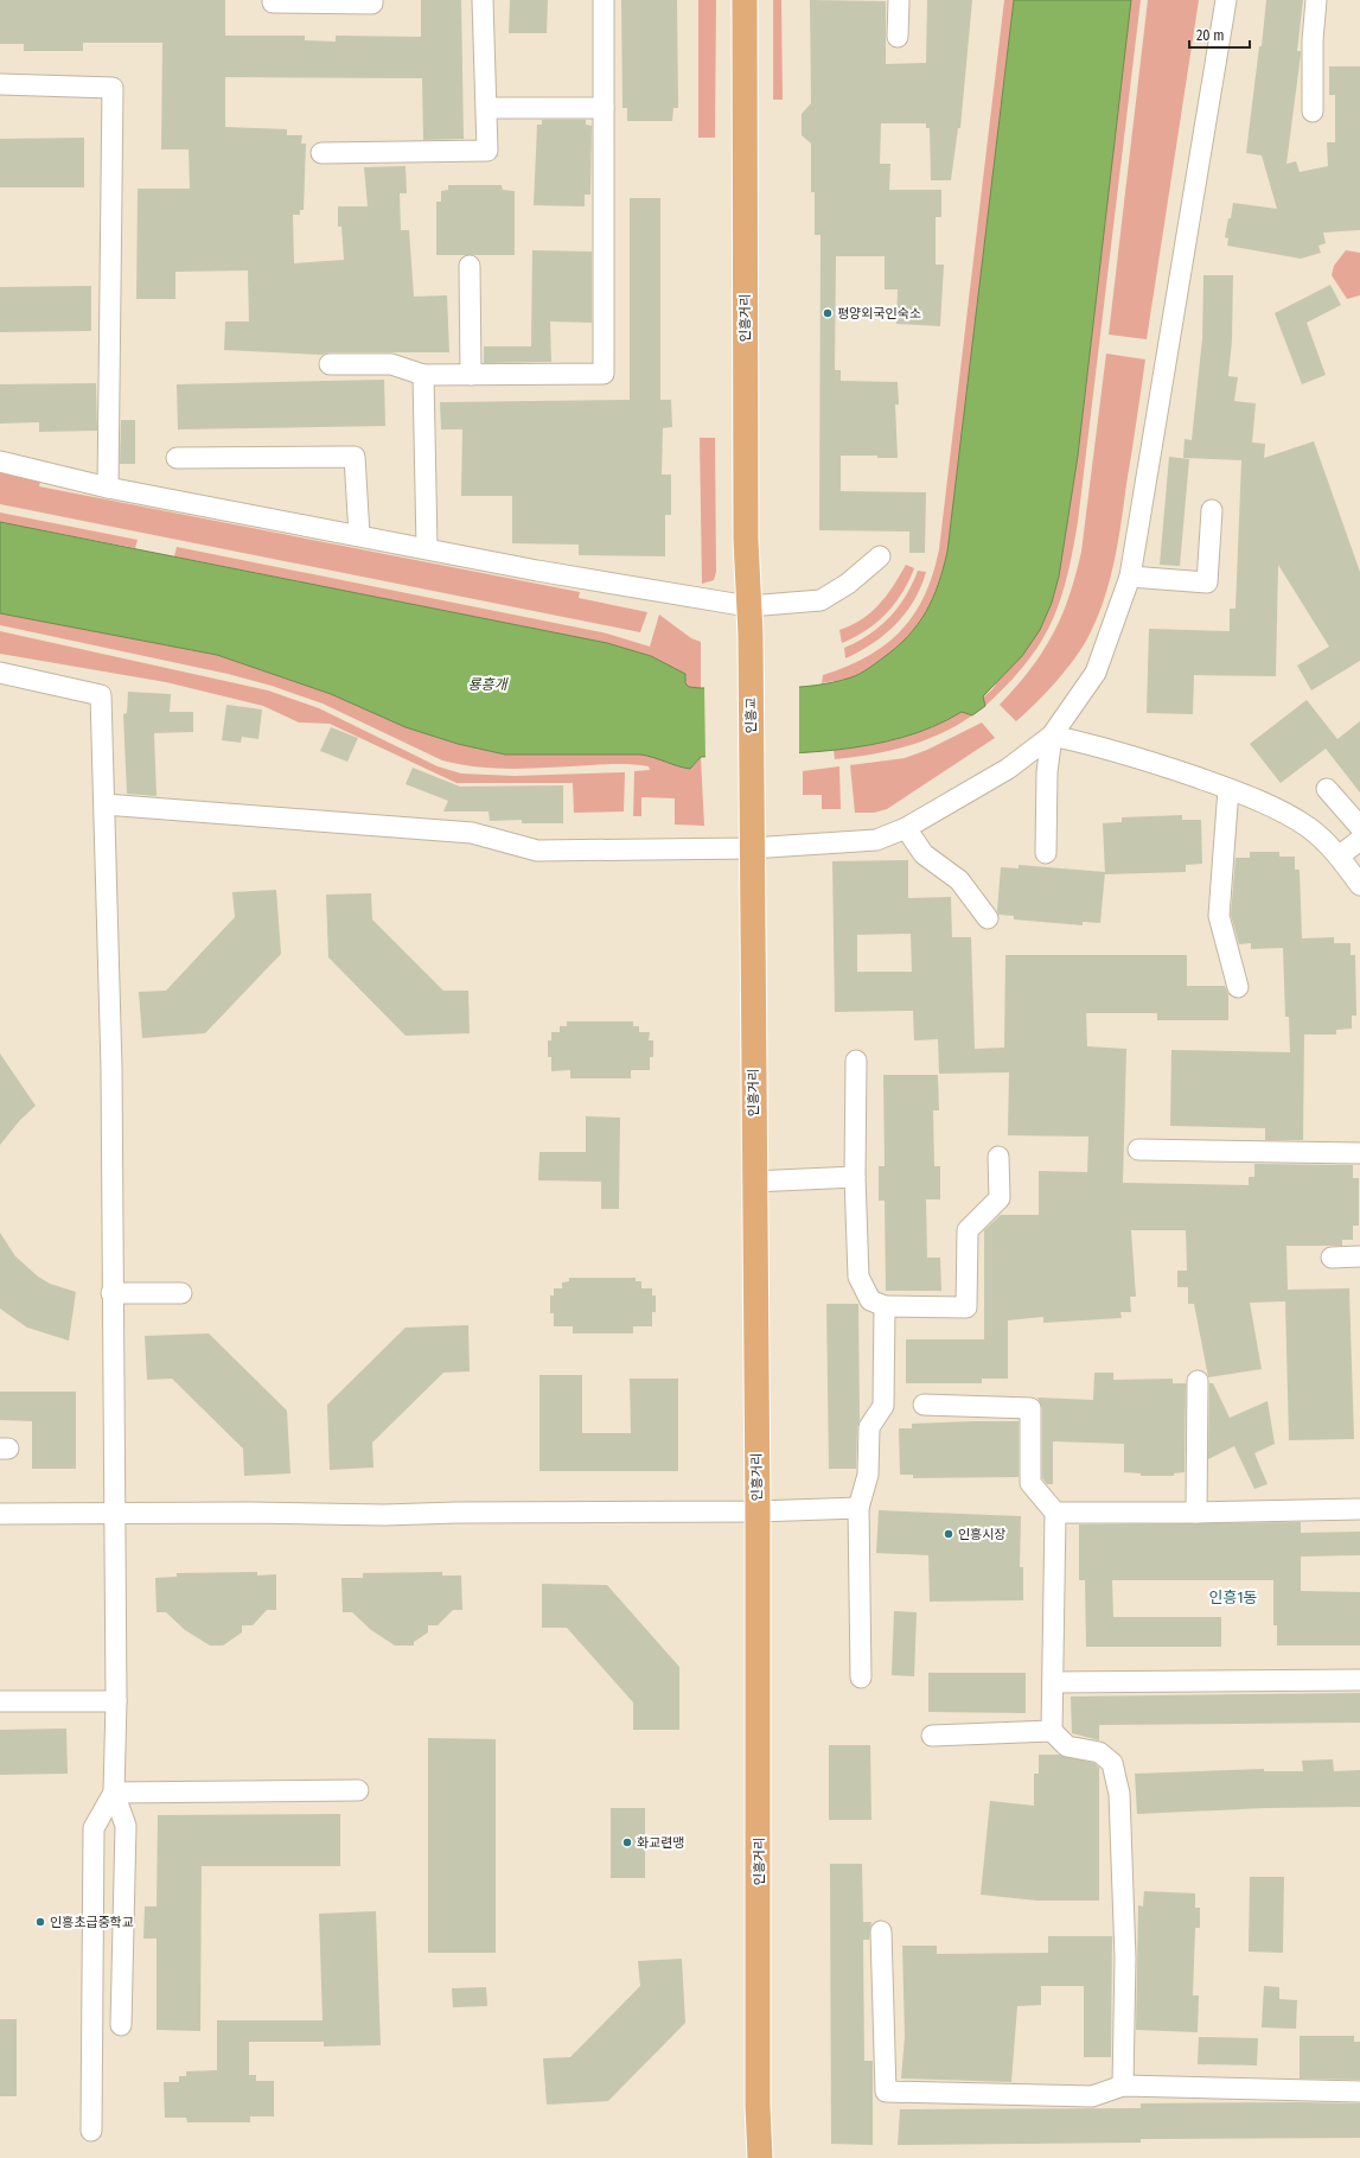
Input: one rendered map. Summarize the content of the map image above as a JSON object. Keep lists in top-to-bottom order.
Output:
{
  "streets": {
    "main road": ["인흥거리", "인흥교"]
  },
  "crossings": [
    ["인흥거리", "인흥교"]
  ],
  "districts": ["인흥1동"],
  "water": ["룡흥개"],
  "places": [
    "평양외국인숙소",
    "인흥시장",
    "화교련맹",
    "인흥초급중학교"
  ],
  "scale_bar": "20 m"
}
